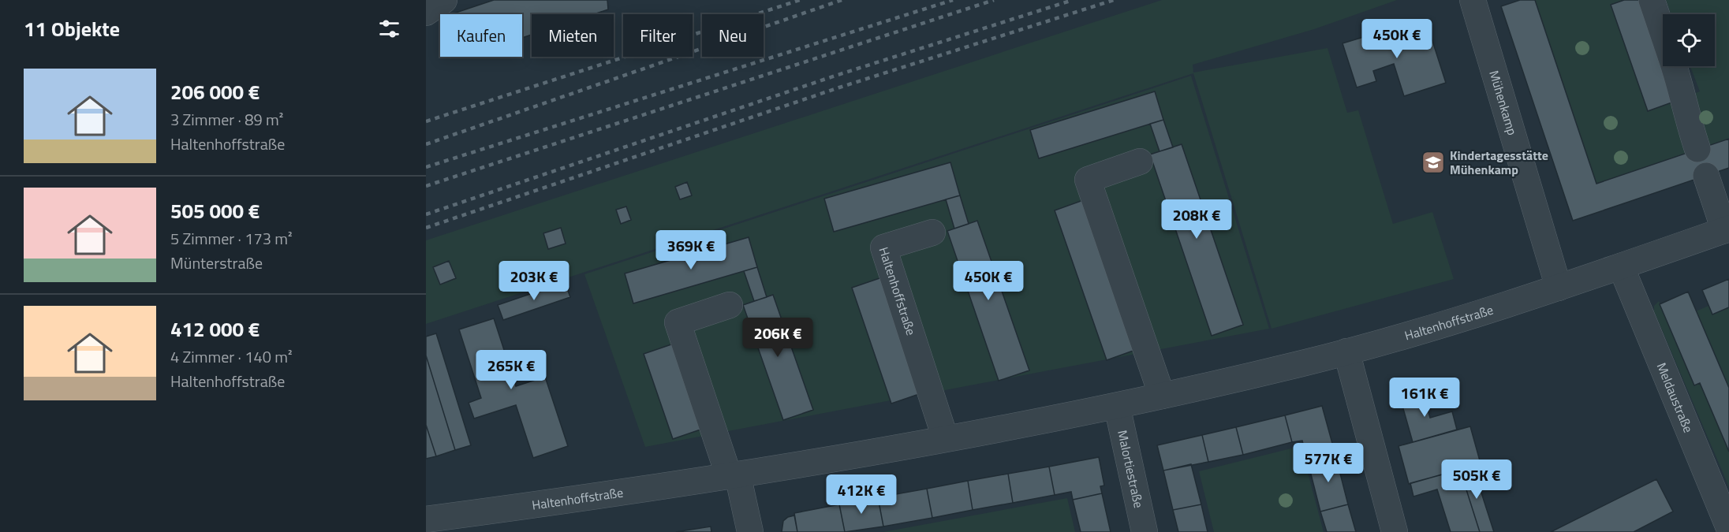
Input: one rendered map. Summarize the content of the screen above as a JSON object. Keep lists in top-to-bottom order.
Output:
{
  "streets": {
    "street": [
      "Mühenkamp",
      "Haltenhoffstraße",
      "Meldaustraße",
      "Malortiestraße"
    ]
  },
  "crossings": [
    ["Mühenkamp", "Haltenhoffstraße"],
    ["Haltenhoffstraße", "Meldaustraße"],
    ["Haltenhoffstraße", "Malortiestraße"]
  ],
  "places": {
    "school or university": ["Kindertagesstätte Mühenkamp"]
  },
  "page": {
    "heading": "11 Objekte",
    "chip": [
      "Kaufen",
      "Mieten",
      "Filter",
      "Neu"
    ],
    "price": [
      "450K €",
      "208K €",
      "369K €",
      "203K €",
      "450K €",
      "206K €",
      "265K €",
      "161K €",
      "577K €",
      "505K €",
      "412K €"
    ],
    "list": [
      {
        "name": "206 000 €",
        "note": "3 Zimmer · 89 m² · Haltenhoffstraße"
      },
      {
        "name": "505 000 €",
        "note": "5 Zimmer · 173 m² · Münterstraße"
      },
      {
        "name": "412 000 €",
        "note": "4 Zimmer · 140 m² · Haltenhoffstraße"
      }
    ]
  }
}
